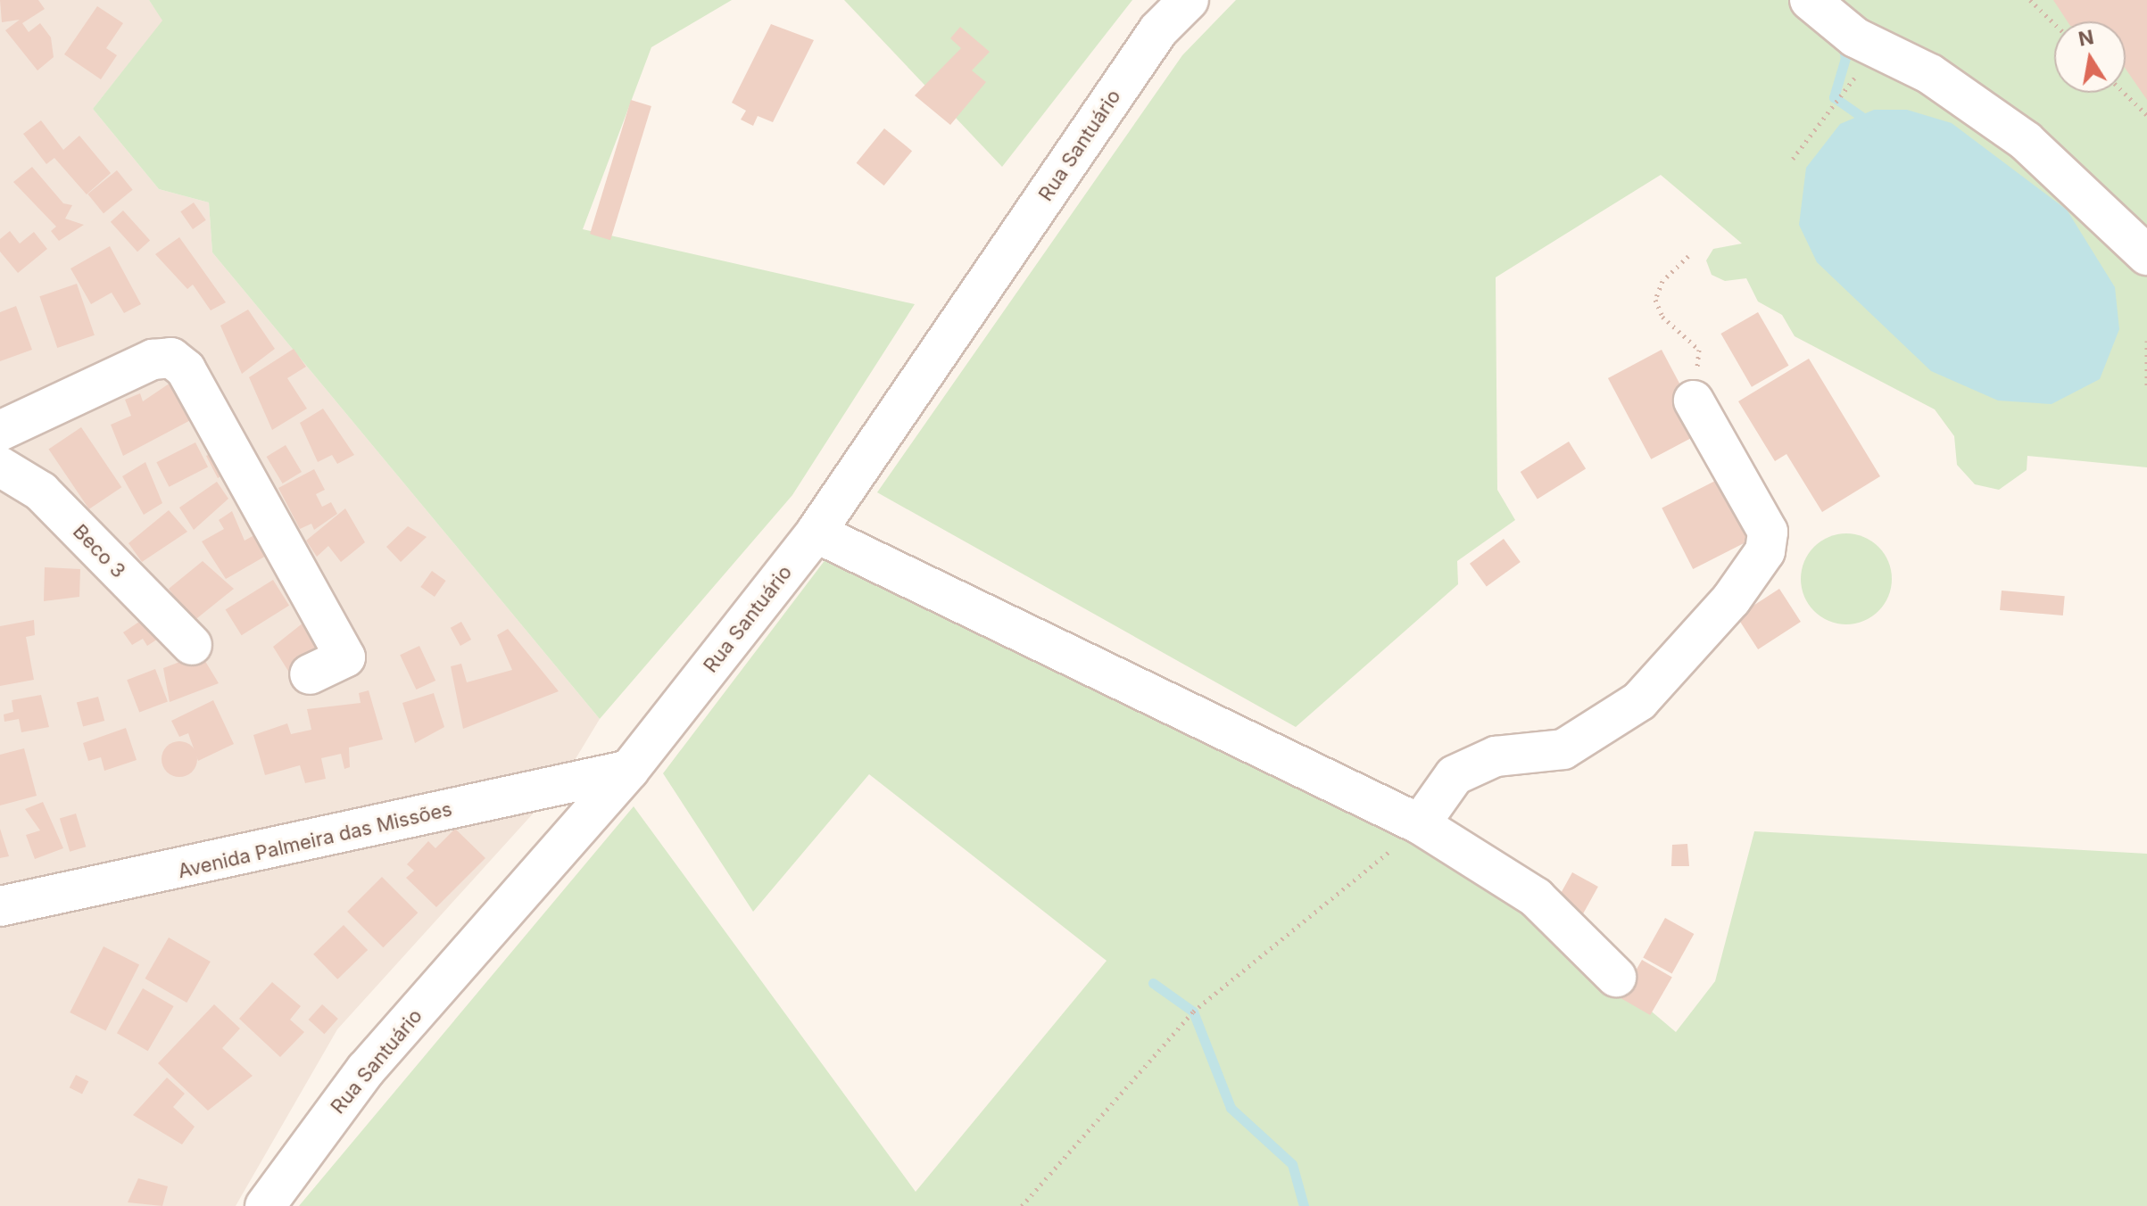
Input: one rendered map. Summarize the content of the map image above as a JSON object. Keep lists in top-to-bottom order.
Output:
{
  "streets": {
    "street": ["Rua Santuário", "Beco 3", "Avenida Palmeira das Missões"]
  },
  "crossings": [
    ["Rua Santuário", "Avenida Palmeira das Missões"]
  ],
  "north": "top"
}
